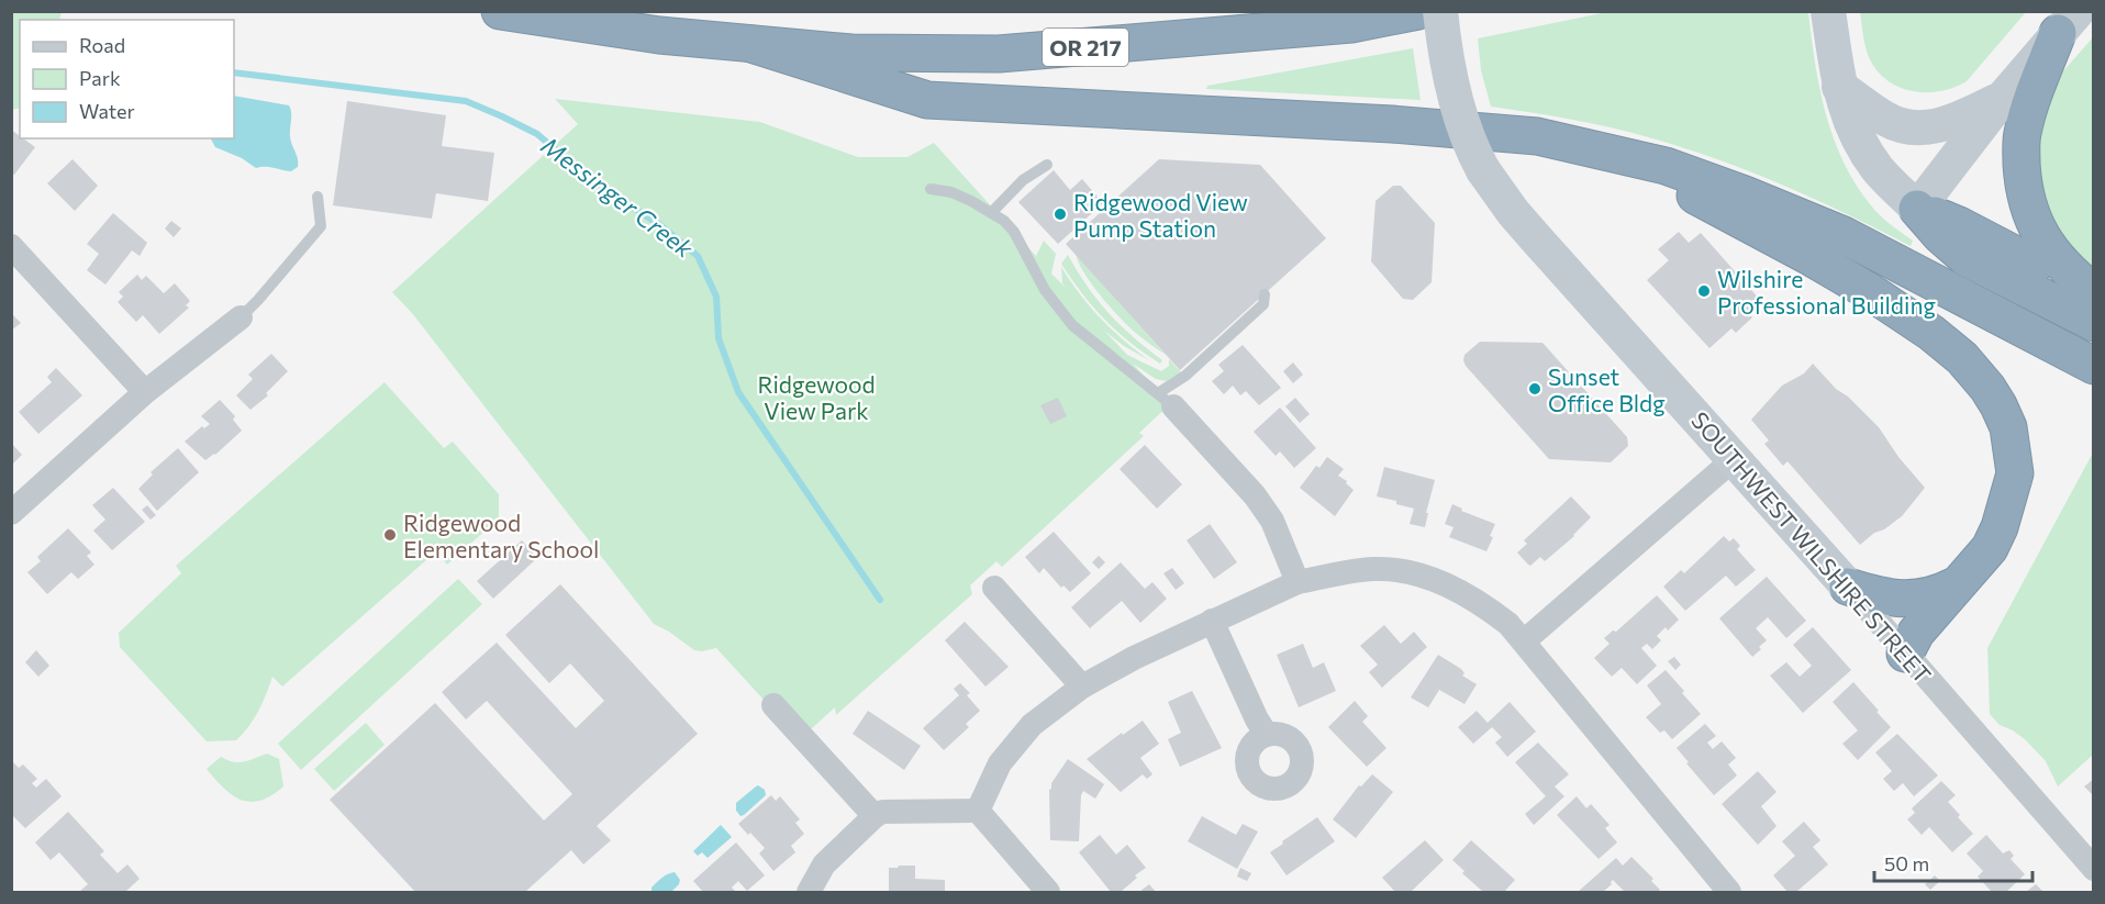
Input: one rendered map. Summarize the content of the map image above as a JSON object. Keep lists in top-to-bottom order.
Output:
{
  "streets": {
    "highway": ["OR 217"],
    "street": ["SOUTHWEST WILSHIRE STREET"]
  },
  "water": ["Messinger Creek"],
  "parks": ["Ridgewood View Park"],
  "places": [
    "Ridgewood View Pump Station",
    "Wilshire Professional Building",
    "Sunset Office Bldg",
    "Ridgewood Elementary School"
  ],
  "legend": ["Road", "Park", "Water"],
  "scale_bar": "50 m"
}
